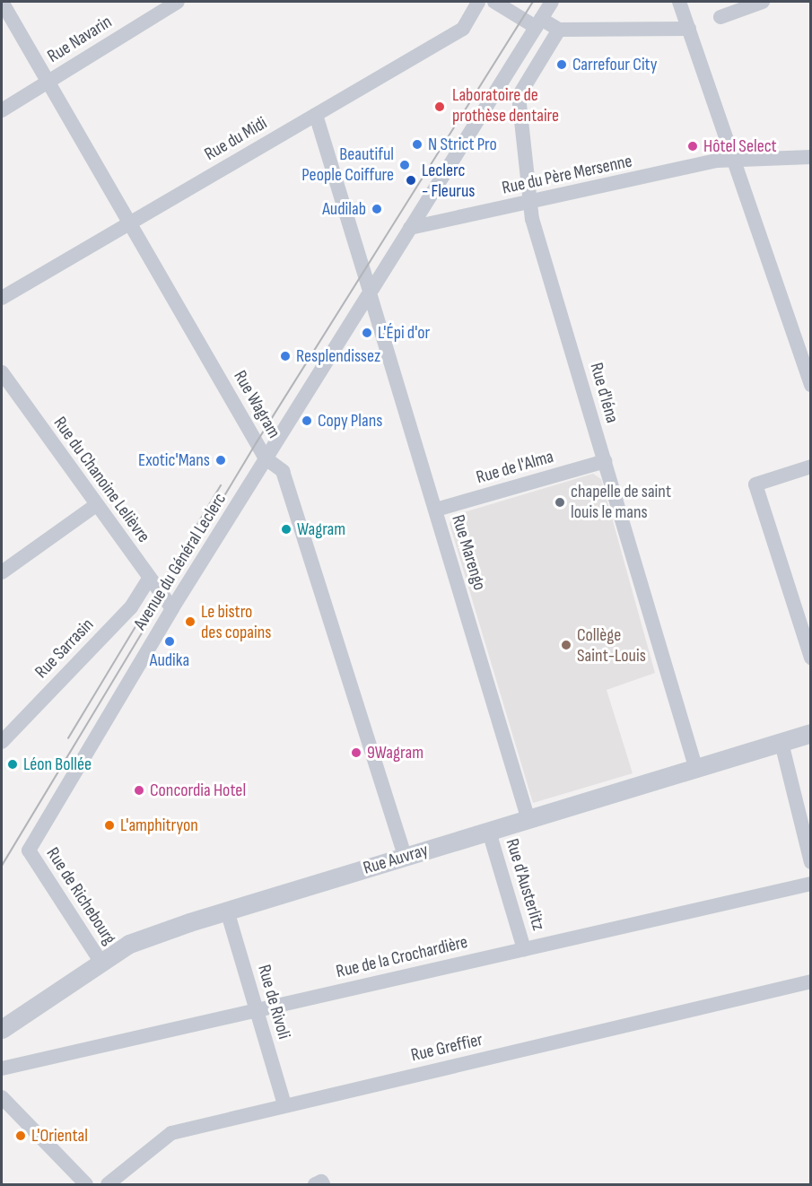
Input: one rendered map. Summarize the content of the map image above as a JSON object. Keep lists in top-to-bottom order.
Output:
{
  "streets": {
    "street": [
      "Rue Navarin",
      "Rue du Midi",
      "Rue du Père Mersenne",
      "Rue d'Iéna",
      "Rue Wagram",
      "Rue de l'Alma",
      "Rue du Chanoine Lelièvre",
      "Rue Marengo",
      "Avenue du Général Leclerc",
      "Rue Sarrasin",
      "Rue Auvray",
      "Rue d'Austerlitz",
      "Rue de Richebourg",
      "Rue de la Crochardière",
      "Rue de Rivoli",
      "Rue Greffier"
    ]
  },
  "crossings": [
    ["Rue Navarin", "Rue Wagram"],
    ["Rue du Midi", "Rue Wagram"],
    ["Rue du Midi", "Rue Marengo"],
    ["Rue du Père Mersenne", "Rue d'Iéna"],
    ["Rue du Père Mersenne", "Avenue du Général Leclerc"],
    ["Rue d'Iéna", "Rue de l'Alma"],
    ["Rue d'Iéna", "Rue Auvray"],
    ["Rue Wagram", "Avenue du Général Leclerc"],
    ["Rue Wagram", "Rue Auvray"],
    ["Rue de l'Alma", "Rue Marengo"],
    ["Rue du Chanoine Lelièvre", "Avenue du Général Leclerc"],
    ["Rue du Chanoine Lelièvre", "Rue Sarrasin"],
    ["Rue Marengo", "Avenue du Général Leclerc"],
    ["Rue Marengo", "Rue Auvray"],
    ["Avenue du Général Leclerc", "Rue de Richebourg"],
    ["Rue Auvray", "Rue d'Austerlitz"],
    ["Rue Auvray", "Rue de Richebourg"],
    ["Rue Auvray", "Rue de Rivoli"],
    ["Rue d'Austerlitz", "Rue de la Crochardière"],
    ["Rue de la Crochardière", "Rue de Rivoli"],
    ["Rue de Rivoli", "Rue Greffier"]
  ],
  "places": [
    "Carrefour City",
    "Laboratoire de prothèse dentaire",
    "N Strict Pro",
    "Hôtel Select",
    "Beautiful People Coiffure",
    "Leclerc - Fleurus",
    "Audilab",
    "L'Épi d'or",
    "Resplendissez",
    "Copy Plans",
    "Exotic'Mans",
    "chapelle de saint louis le mans",
    "Wagram",
    "Le bistro des copains",
    "Audika",
    "Collège Saint-Louis",
    "9Wagram",
    "Léon Bollée",
    "Concordia Hotel",
    "L'amphitryon",
    "L'Oriental"
  ]
}
